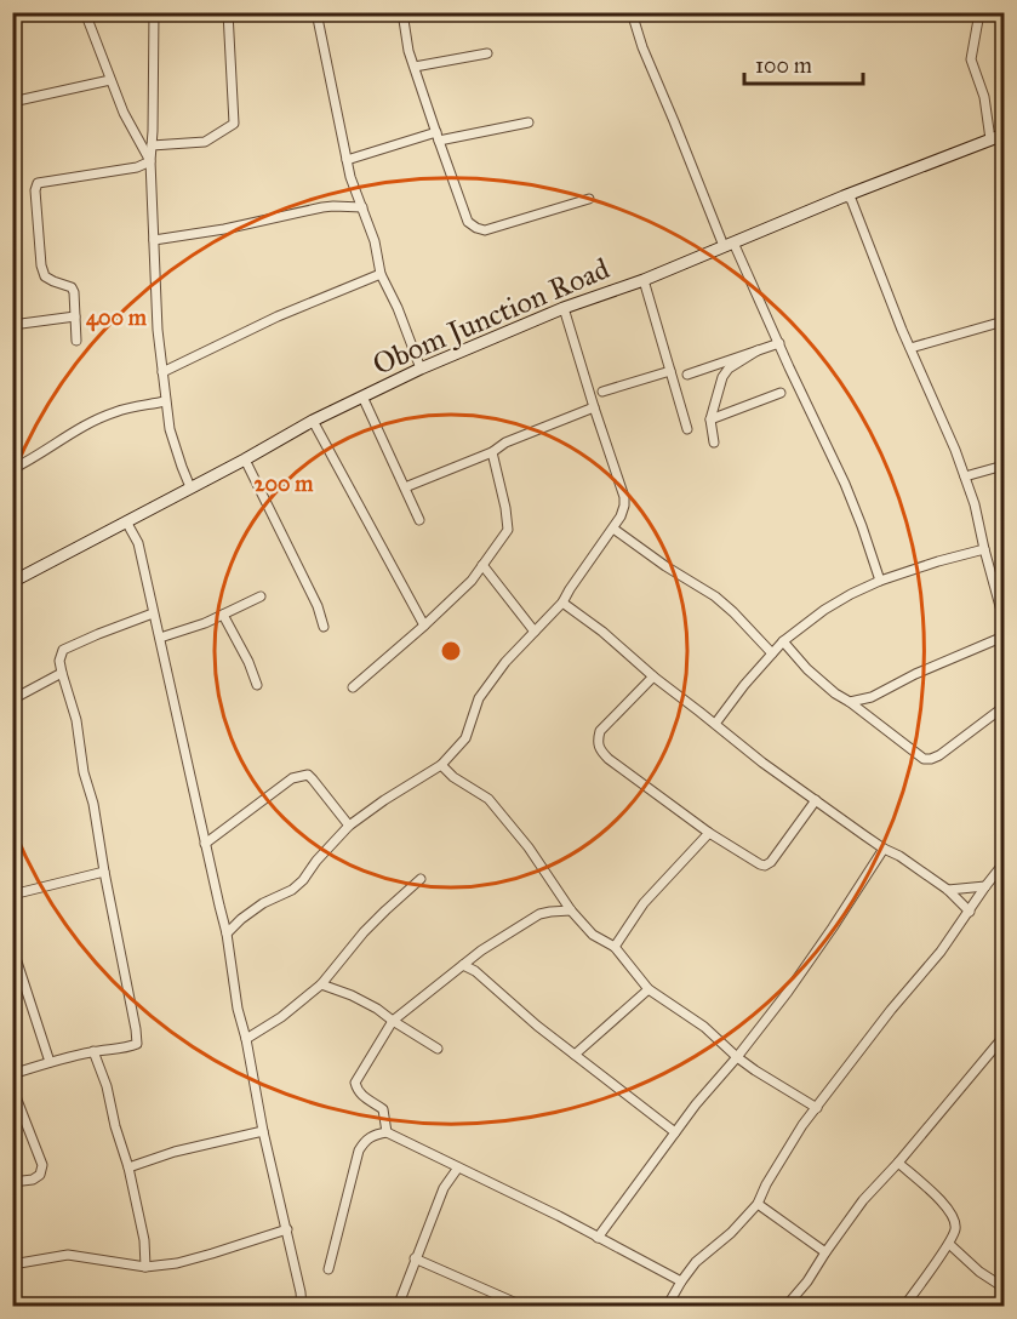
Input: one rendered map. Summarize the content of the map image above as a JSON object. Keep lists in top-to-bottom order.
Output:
{
  "streets": {
    "main road": ["Obom Junction Road"]
  },
  "scale_bar": "100 m",
  "rings": ["400 m", "200 m"]
}
